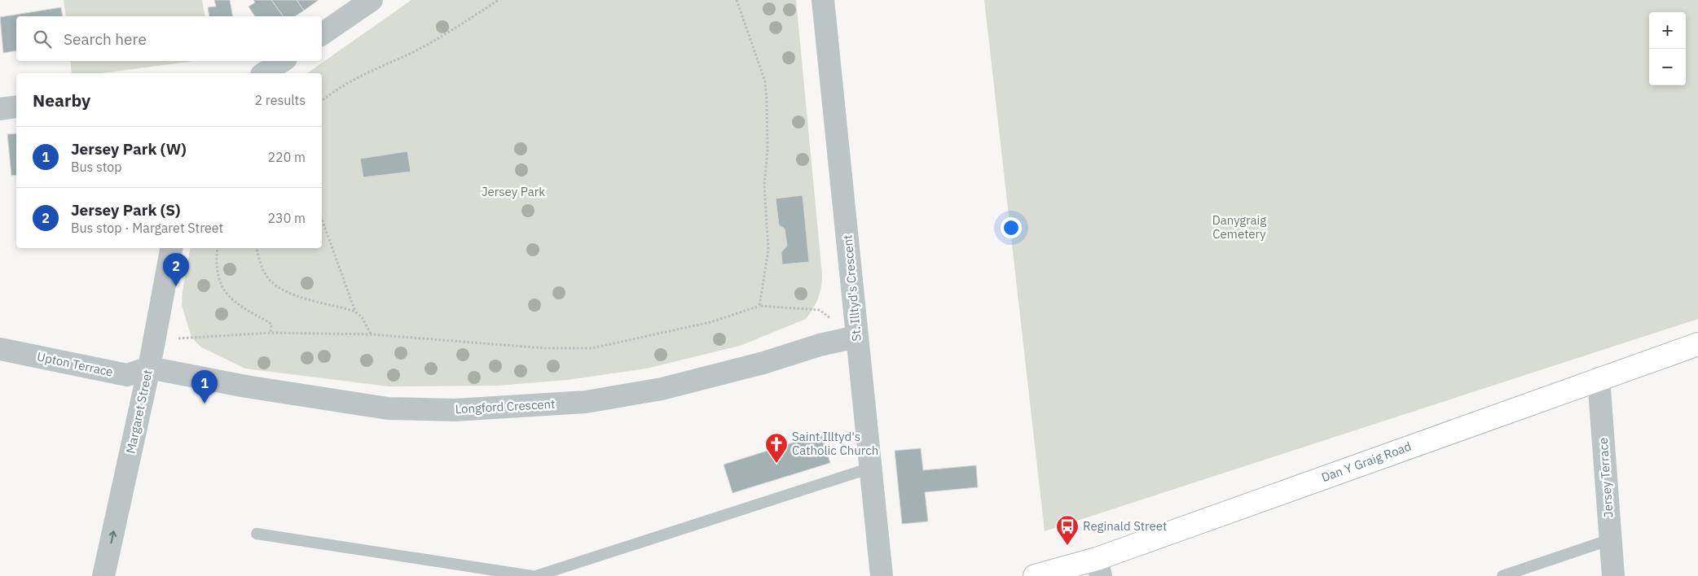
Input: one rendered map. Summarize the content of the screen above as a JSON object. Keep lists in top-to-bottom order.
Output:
{
  "streets": {
    "street": [
      "St. Illtyd's Crescent",
      "Upton Terrace",
      "Longford Crescent",
      "Margaret Street",
      "Dan Y Graig Road",
      "Jersey Terrace"
    ]
  },
  "crossings": [
    ["St. Illtyd's Crescent", "Longford Crescent"],
    ["Upton Terrace", "Longford Crescent"],
    ["Upton Terrace", "Margaret Street"],
    ["Longford Crescent", "Margaret Street"],
    ["Dan Y Graig Road", "Jersey Terrace"]
  ],
  "one_way": ["Margaret Street"],
  "parks": ["Jersey Park", "Danygraig Cemetery"],
  "places": {
    "church": ["Saint Illtyd's Catholic Church"],
    "bus stop": ["Reginald Street"]
  },
  "page": {
    "map_buttons": ["+", "−"],
    "search": "Search here",
    "heading": ["Nearby", "2 results"],
    "list": [
      {
        "mark": "1",
        "name": "Jersey Park (W)",
        "note": "Bus stop",
        "value": "220 m"
      },
      {
        "mark": "2",
        "name": "Jersey Park (S)",
        "note": "Bus stop · Margaret Street",
        "value": "230 m"
      }
    ],
    "pins": ["2", "1"]
  }
}
